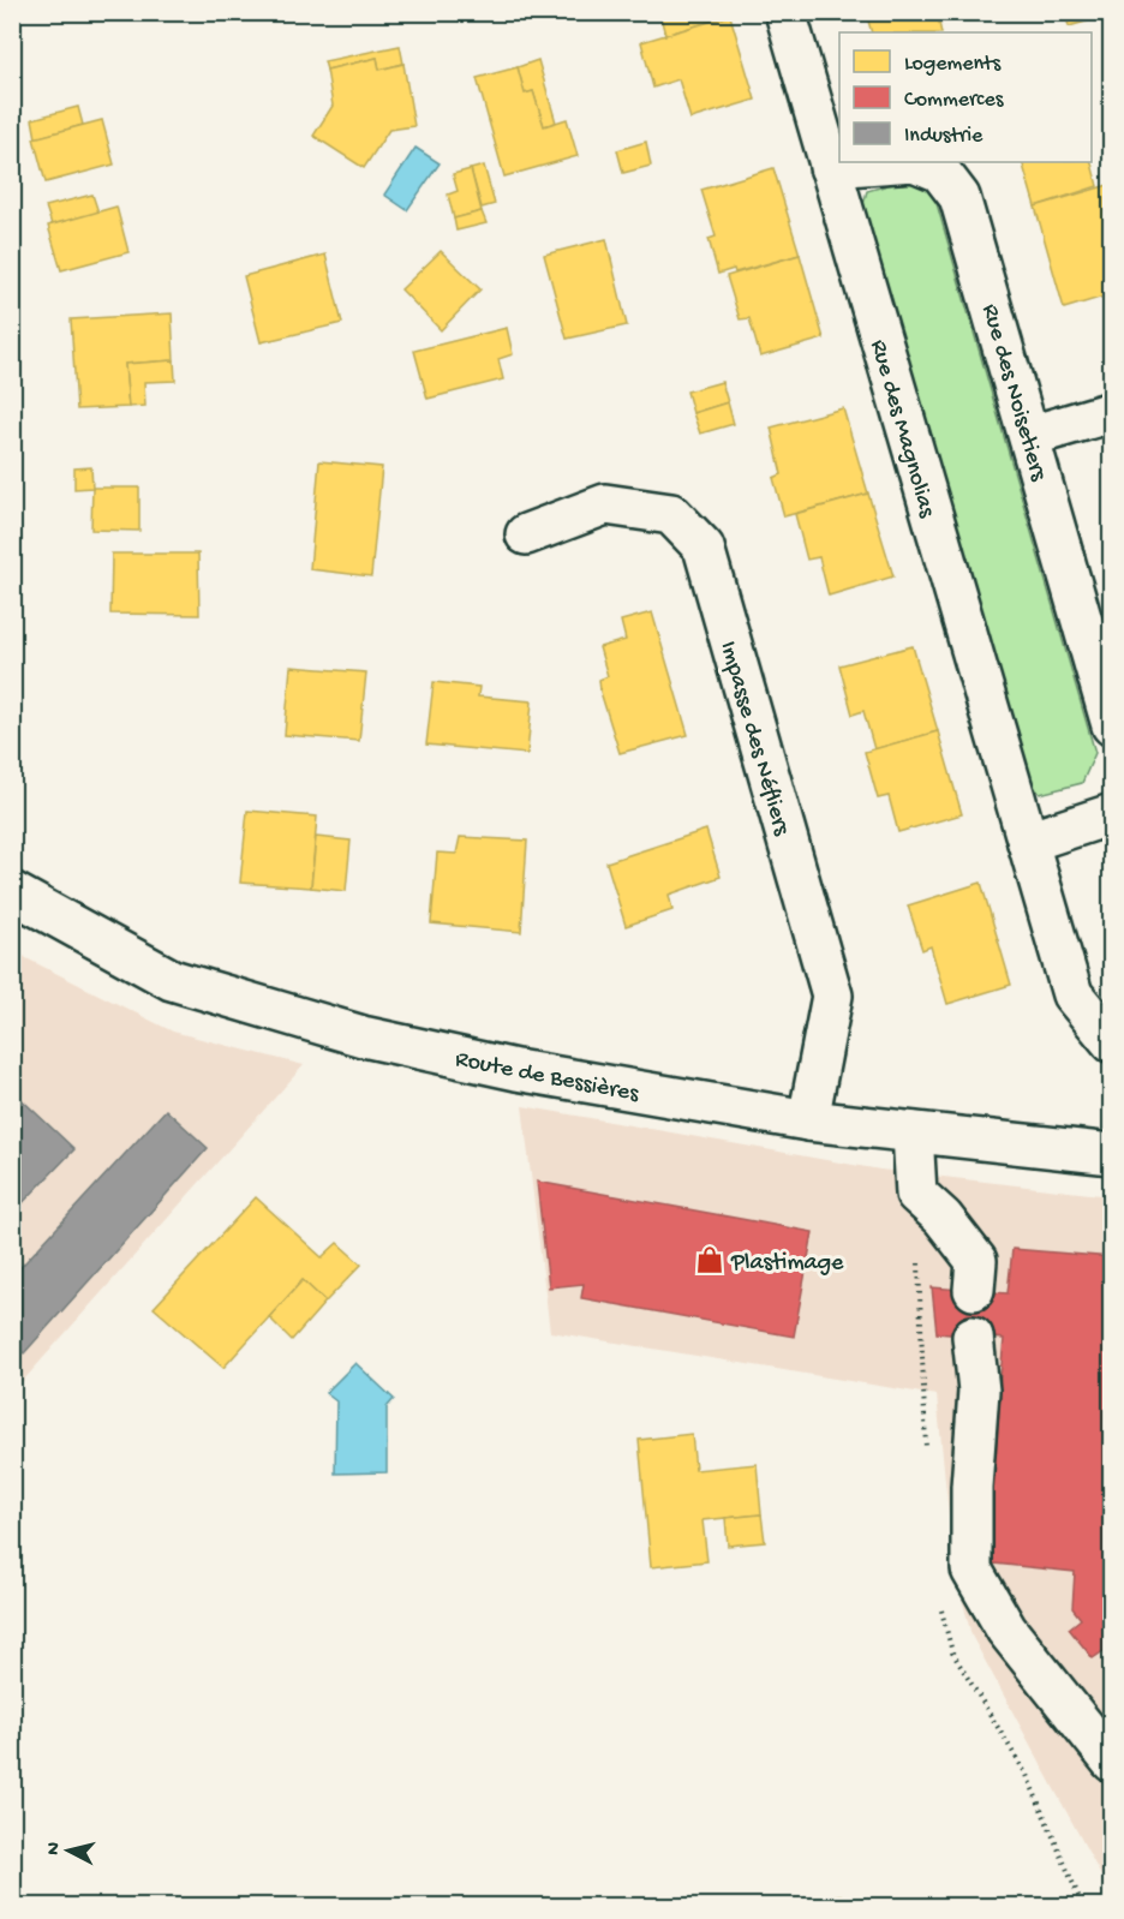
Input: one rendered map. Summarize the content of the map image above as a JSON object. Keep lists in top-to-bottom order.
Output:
{
  "streets": {
    "street": [
      "Rue des Noisetiers",
      "Rue des Magnolias",
      "Impasse des Néfliers",
      "Route de Bessières"
    ]
  },
  "crossings": [
    ["Rue des Noisetiers", "Rue des Magnolias"],
    ["Impasse des Néfliers", "Route de Bessières"]
  ],
  "places": {
    "shop": ["Plastimage"]
  },
  "legend": ["Logements", "Commerces", "Industrie"],
  "north": "left"
}
